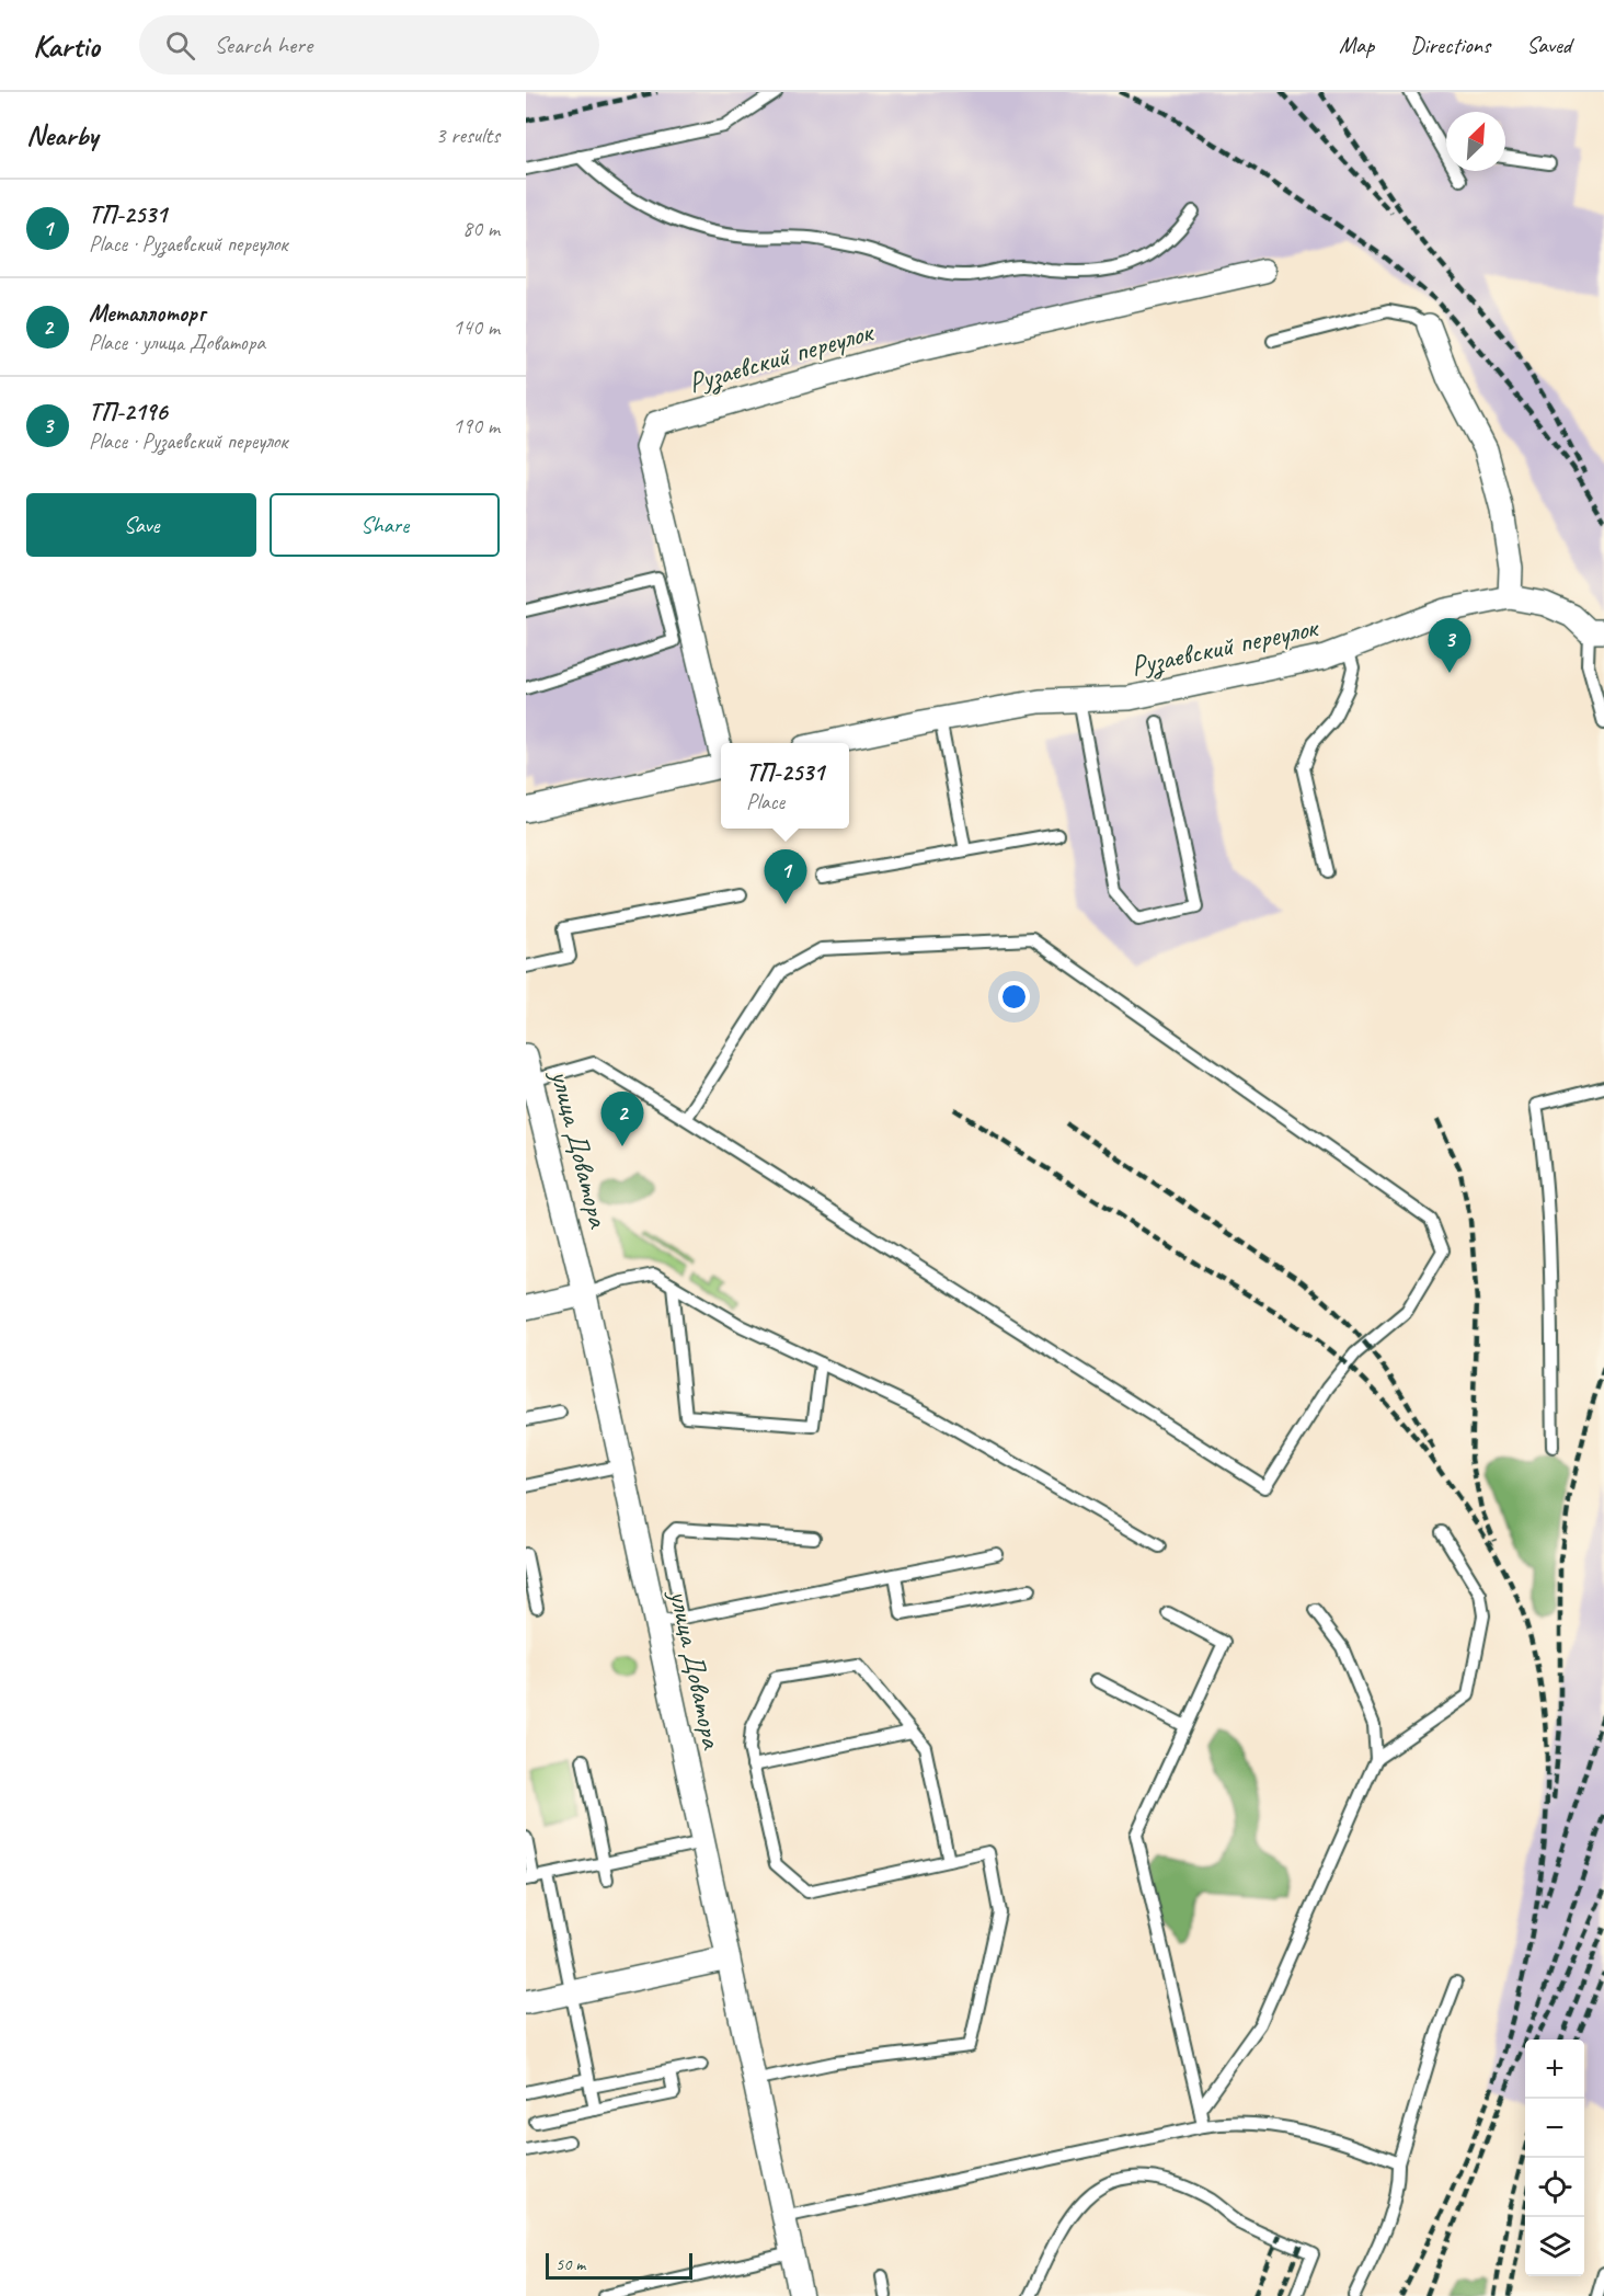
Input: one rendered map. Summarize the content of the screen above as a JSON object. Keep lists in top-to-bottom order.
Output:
{
  "streets": {
    "street": ["Рузаевский переулок", "улица Доватора"]
  },
  "scale_bar": "50 m",
  "north": "top right",
  "page": {
    "header": "Kartio",
    "search": "Search here",
    "nav": ["Map", "Directions", "Saved"],
    "heading": ["Nearby", "3 results"],
    "list": [
      {
        "mark": "1",
        "name": "ТП-2531",
        "note": "Place · Рузаевский переулок",
        "value": "80 m"
      },
      {
        "mark": "2",
        "name": "Металлоторг",
        "note": "Place · улица Доватора",
        "value": "140 m"
      },
      {
        "mark": "3",
        "name": "ТП-2196",
        "note": "Place · Рузаевский переулок",
        "value": "190 m"
      }
    ],
    "buttons": ["Save", "Share"],
    "pins": ["3", "1", "2"],
    "popup": ["ТП-2531", "Place"],
    "map_buttons": ["+", "−"],
    "scale": "50 m"
  }
}
